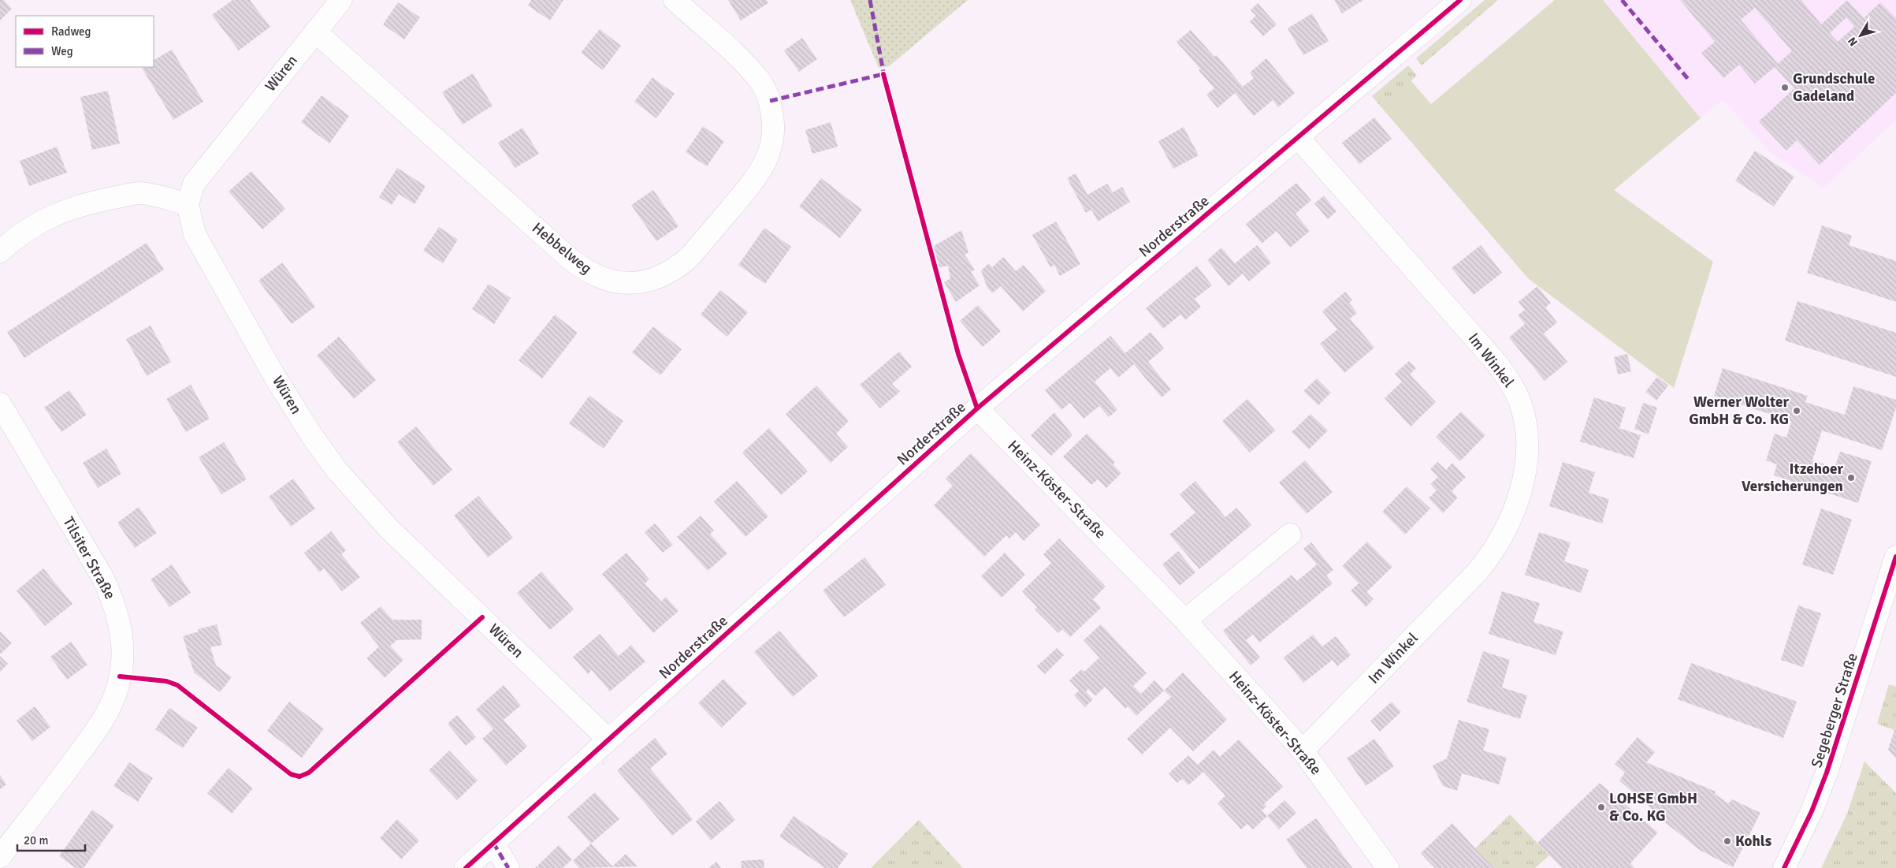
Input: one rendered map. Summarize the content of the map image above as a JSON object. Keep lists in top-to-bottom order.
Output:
{
  "streets": {
    "street": [
      "Würen",
      "Norderstraße",
      "Hebbelweg",
      "Im Winkel",
      "Heinz-Köster-Straße",
      "Tilsiter Straße",
      "Segeberger Straße"
    ]
  },
  "crossings": [
    ["Würen", "Norderstraße"],
    ["Würen", "Hebbelweg"],
    ["Norderstraße", "Im Winkel"],
    ["Norderstraße", "Heinz-Köster-Straße"],
    ["Im Winkel", "Heinz-Köster-Straße"]
  ],
  "places": [
    "Grundschule Gadeland",
    "Werner Wolter GmbH & Co. KG",
    "Itzehoer Versicherungen",
    "LOHSE GmbH & Co. KG",
    "Kohls"
  ],
  "legend": ["Radweg", "Weg"],
  "scale_bar": "20 m",
  "north": "bottom left"
}
